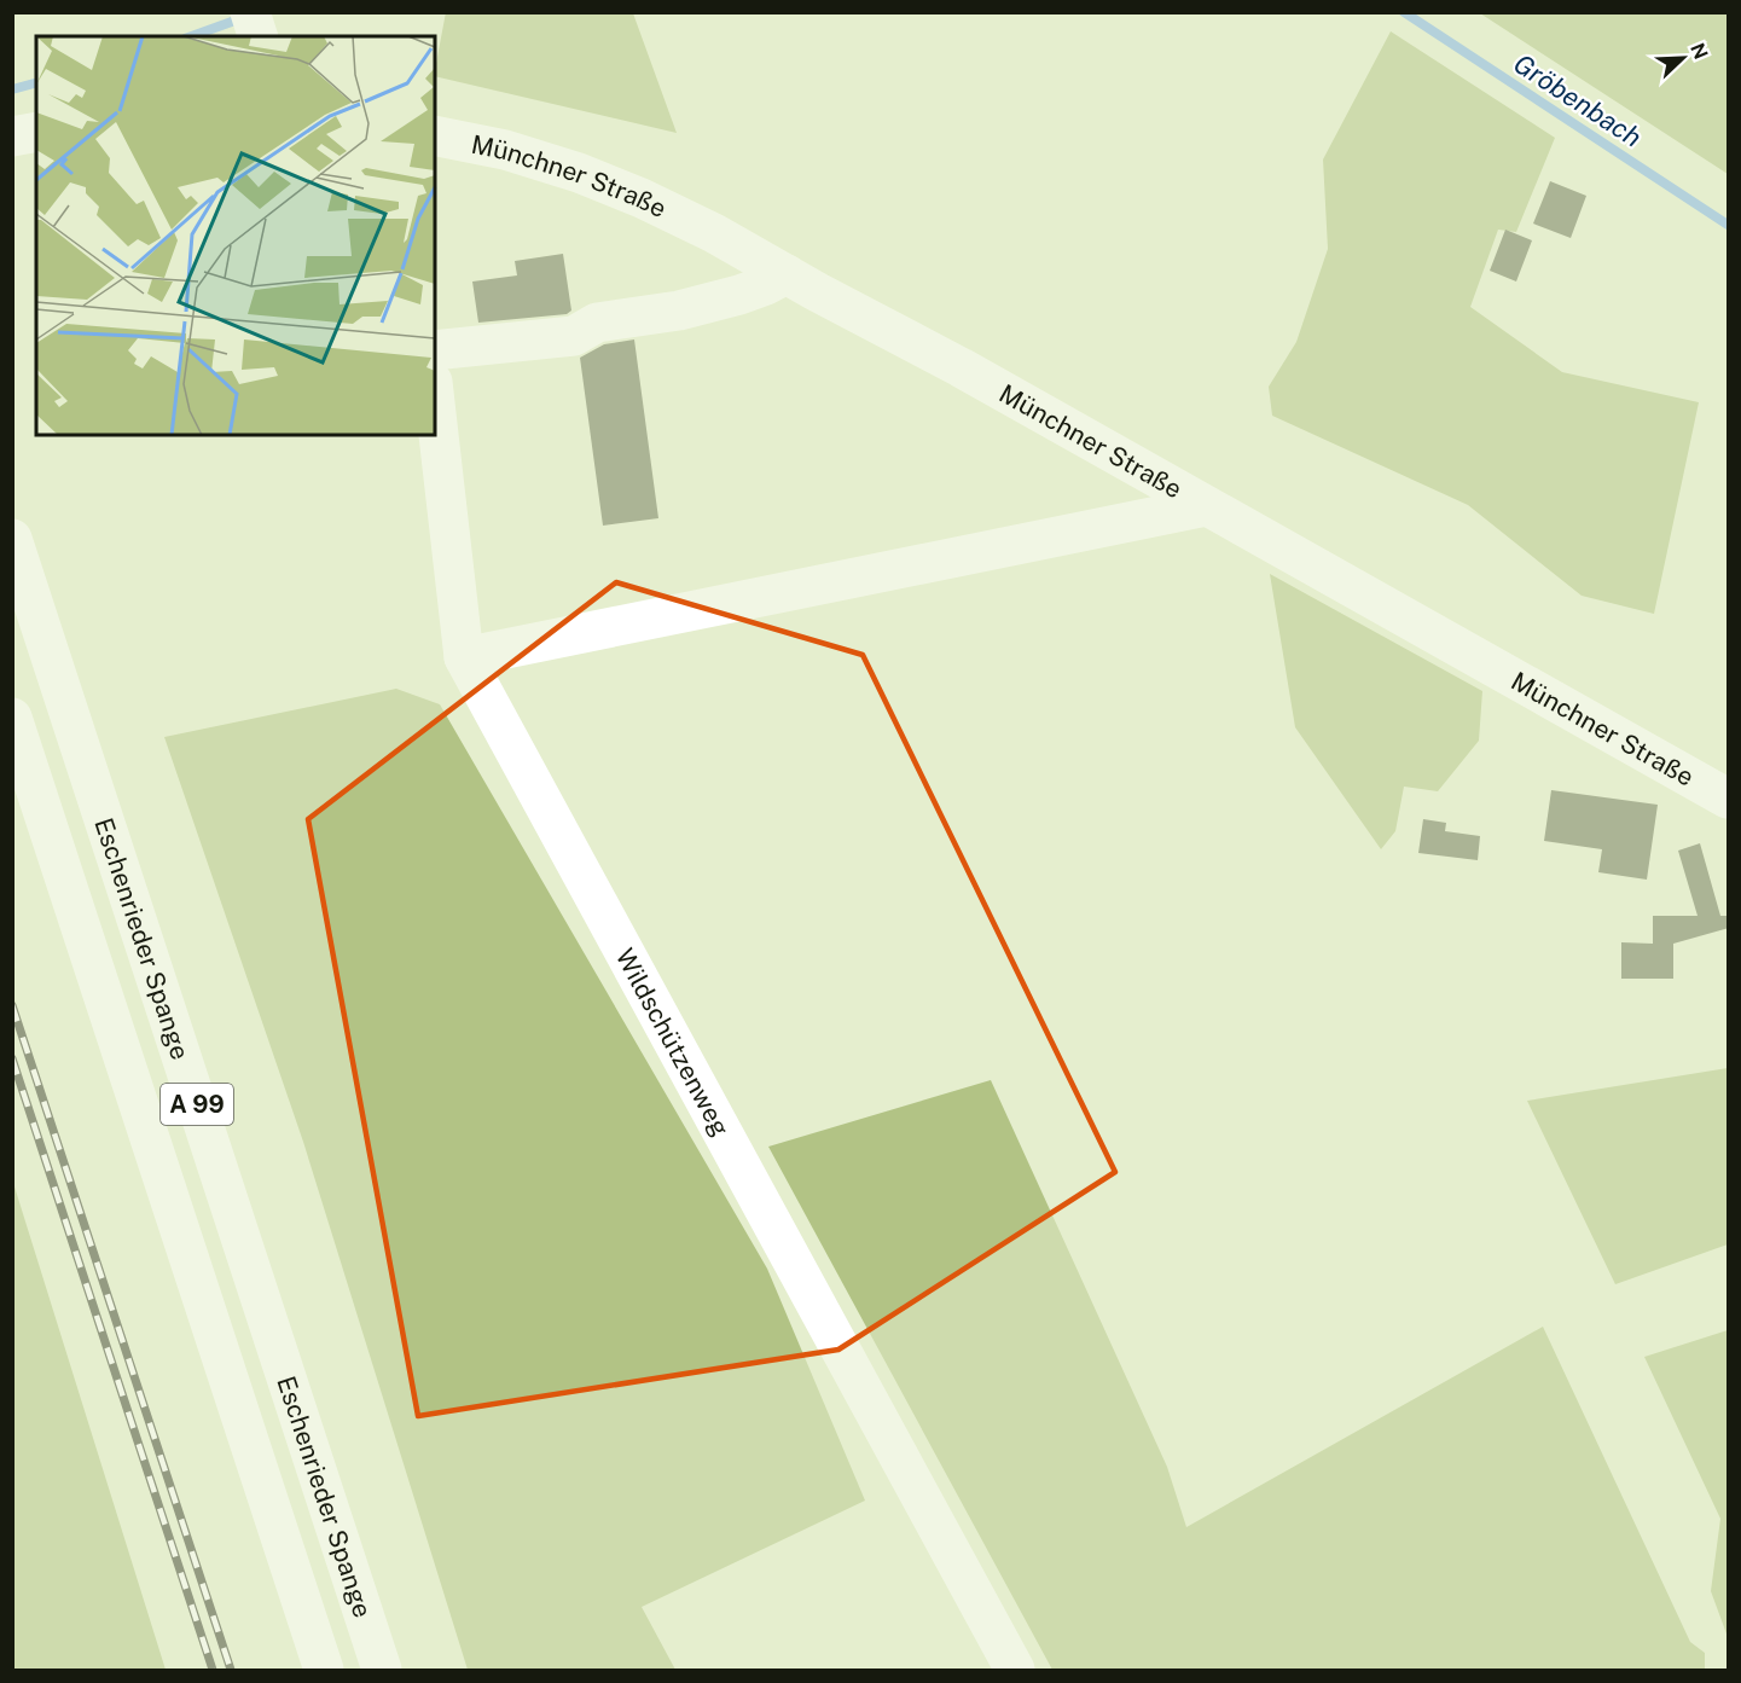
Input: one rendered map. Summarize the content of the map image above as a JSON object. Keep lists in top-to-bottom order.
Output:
{
  "streets": {
    "main road": [
      "Münchner Straße",
      "Eschenrieder Spange",
      "Wildschützenweg",
      "A 99"
    ]
  },
  "water": ["Gröbenbach"],
  "north": "top right"
}
